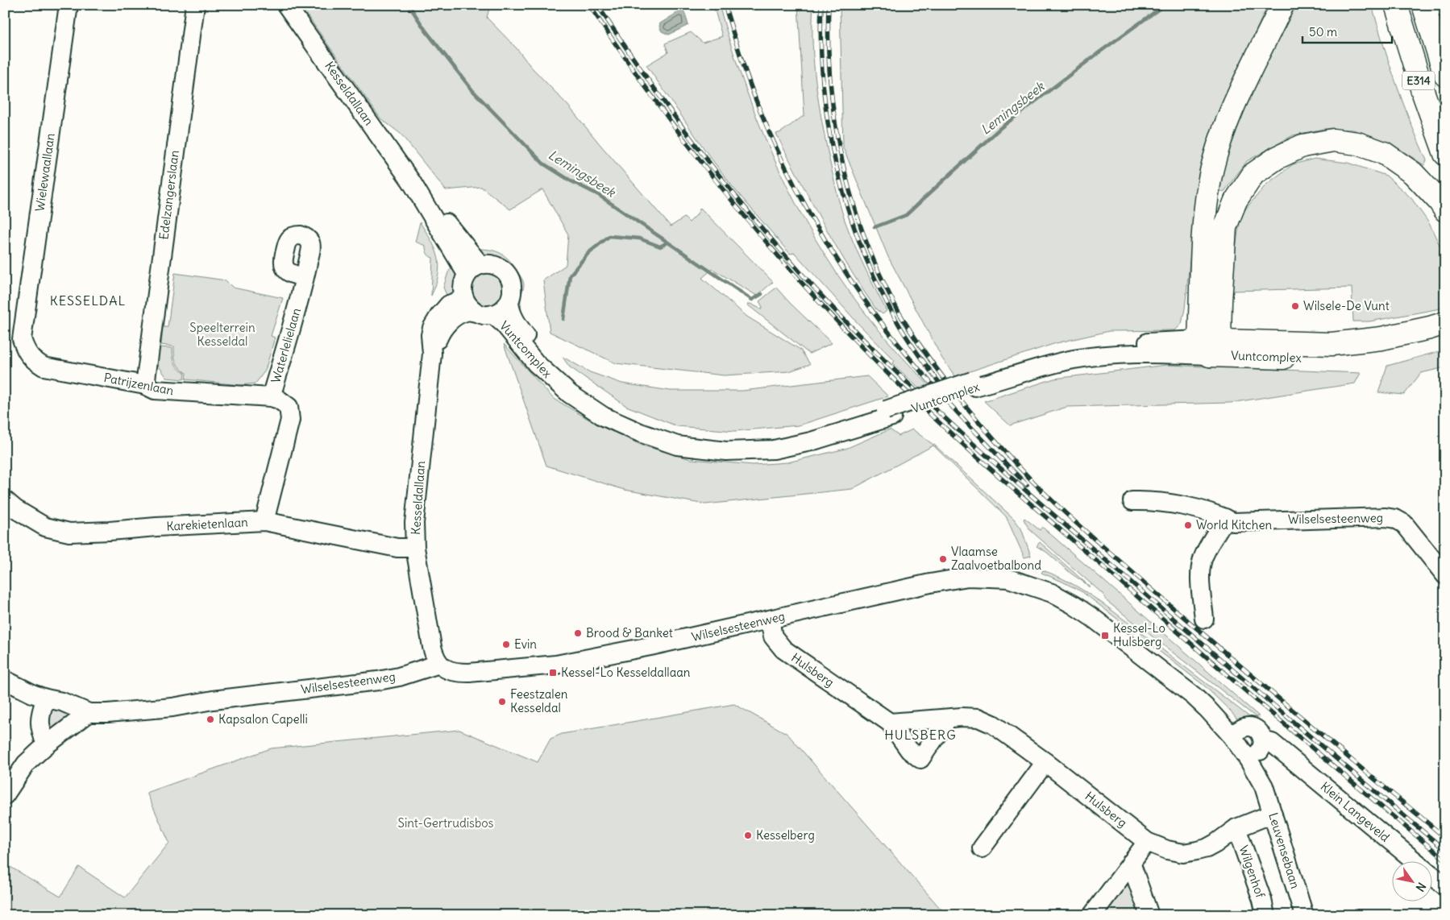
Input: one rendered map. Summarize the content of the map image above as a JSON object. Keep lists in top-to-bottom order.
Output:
{
  "streets": {
    "main road": ["E314", "Vuntcomplex"],
    "street": [
      "Kesseldallaan",
      "Wielewaallaan",
      "Edelzangerslaan",
      "Waterlelielaan",
      "Patrijzenlaan",
      "Wilselsesteenweg",
      "Karekietenlaan",
      "Hulsberg",
      "Klein Langeveld",
      "Leuvensebaan",
      "Wilgenhof"
    ]
  },
  "crossings": [
    ["Kesseldallaan", "Vuntcomplex"],
    ["Kesseldallaan", "Wilselsesteenweg"],
    ["Kesseldallaan", "Karekietenlaan"],
    ["Wielewaallaan", "Patrijzenlaan"],
    ["Edelzangerslaan", "Patrijzenlaan"],
    ["Waterlelielaan", "Patrijzenlaan"],
    ["Waterlelielaan", "Karekietenlaan"],
    ["Wilselsesteenweg", "Hulsberg"],
    ["Wilselsesteenweg", "Klein Langeveld"],
    ["Wilselsesteenweg", "Leuvensebaan"],
    ["Hulsberg", "Leuvensebaan"],
    ["Hulsberg", "Wilgenhof"]
  ],
  "districts": ["KESSELDAL", "HULSBERG"],
  "water": ["Lemingsbeek"],
  "parks": ["Speelterrein Kesseldal", "Sint-Gertrudisbos"],
  "places": {
    "other": [
      "Wilsele-De Vunt",
      "World Kitchen",
      "Vlaamse Zaalvoetbalbond",
      "Brood & Banket",
      "Evin",
      "Feestzalen Kesseldal",
      "Kapsalon Capelli",
      "Kesselberg"
    ],
    "transit": ["Kessel-Lo Hulsberg", "Kessel-Lo Kesseldallaan"]
  },
  "scale_bar": "50 m",
  "north": "bottom right"
}
